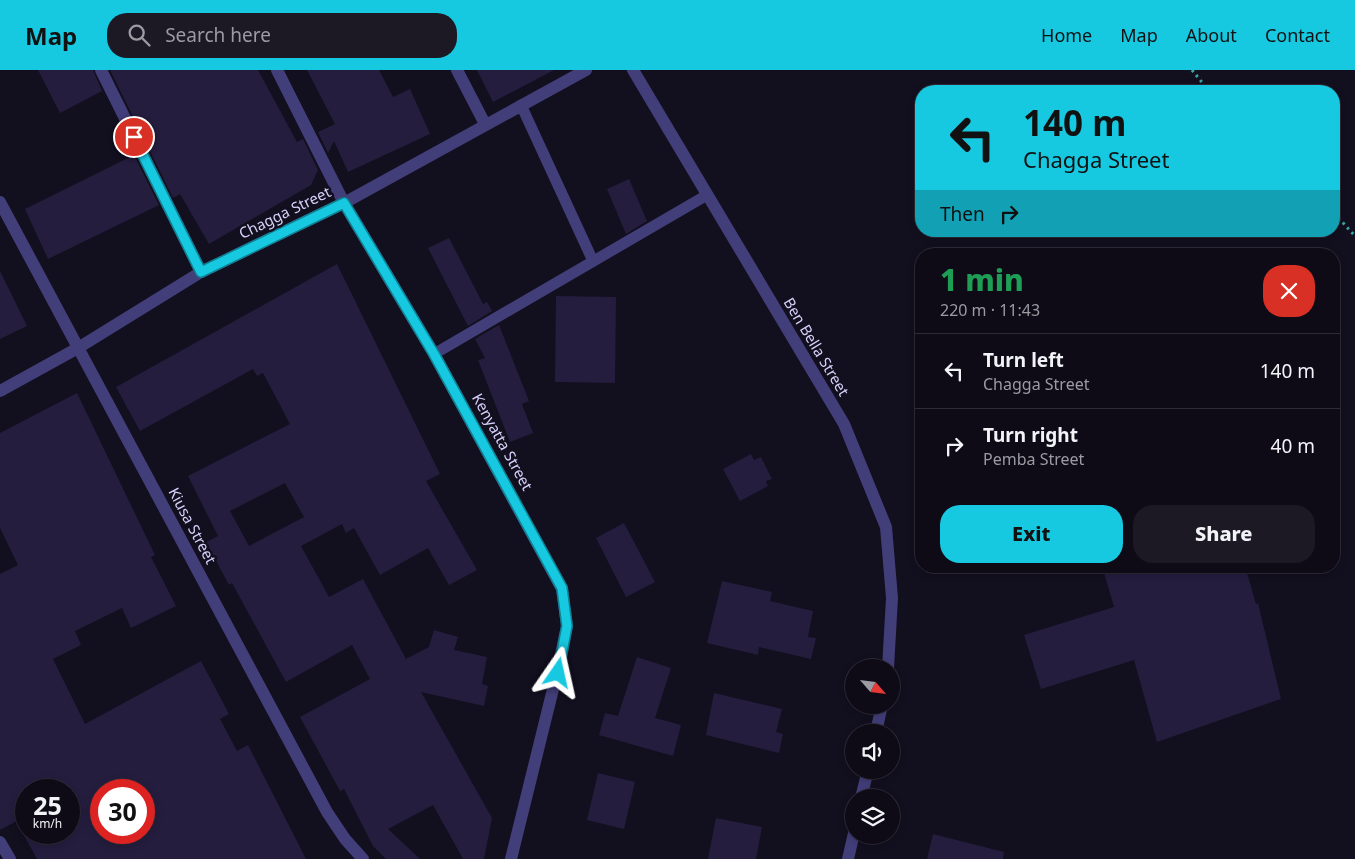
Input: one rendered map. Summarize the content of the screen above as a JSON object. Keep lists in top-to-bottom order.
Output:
{
  "streets": {
    "street": [
      "Chagga Street",
      "Ben Bella Street",
      "Kenyatta Street",
      "Kiusa Street"
    ]
  },
  "crossings": [
    ["Chagga Street", "Kenyatta Street"],
    ["Chagga Street", "Kiusa Street"]
  ],
  "north": "bottom right",
  "page": {
    "header": "Map",
    "search": "Search here",
    "nav": [
      "Home",
      "Map",
      "About",
      "Contact"
    ],
    "turn": ["140 m", "Chagga Street"],
    "then": "Then",
    "heading": ["1 min", "220 m · 11:43"],
    "list": [
      {
        "name": "Turn left",
        "note": "Chagga Street",
        "value": "140 m"
      },
      {
        "name": "Turn right",
        "note": "Pemba Street",
        "value": "40 m"
      }
    ],
    "buttons": ["Exit", "Share"],
    "speed": "25 km/h",
    "limit": "30"
  }
}
